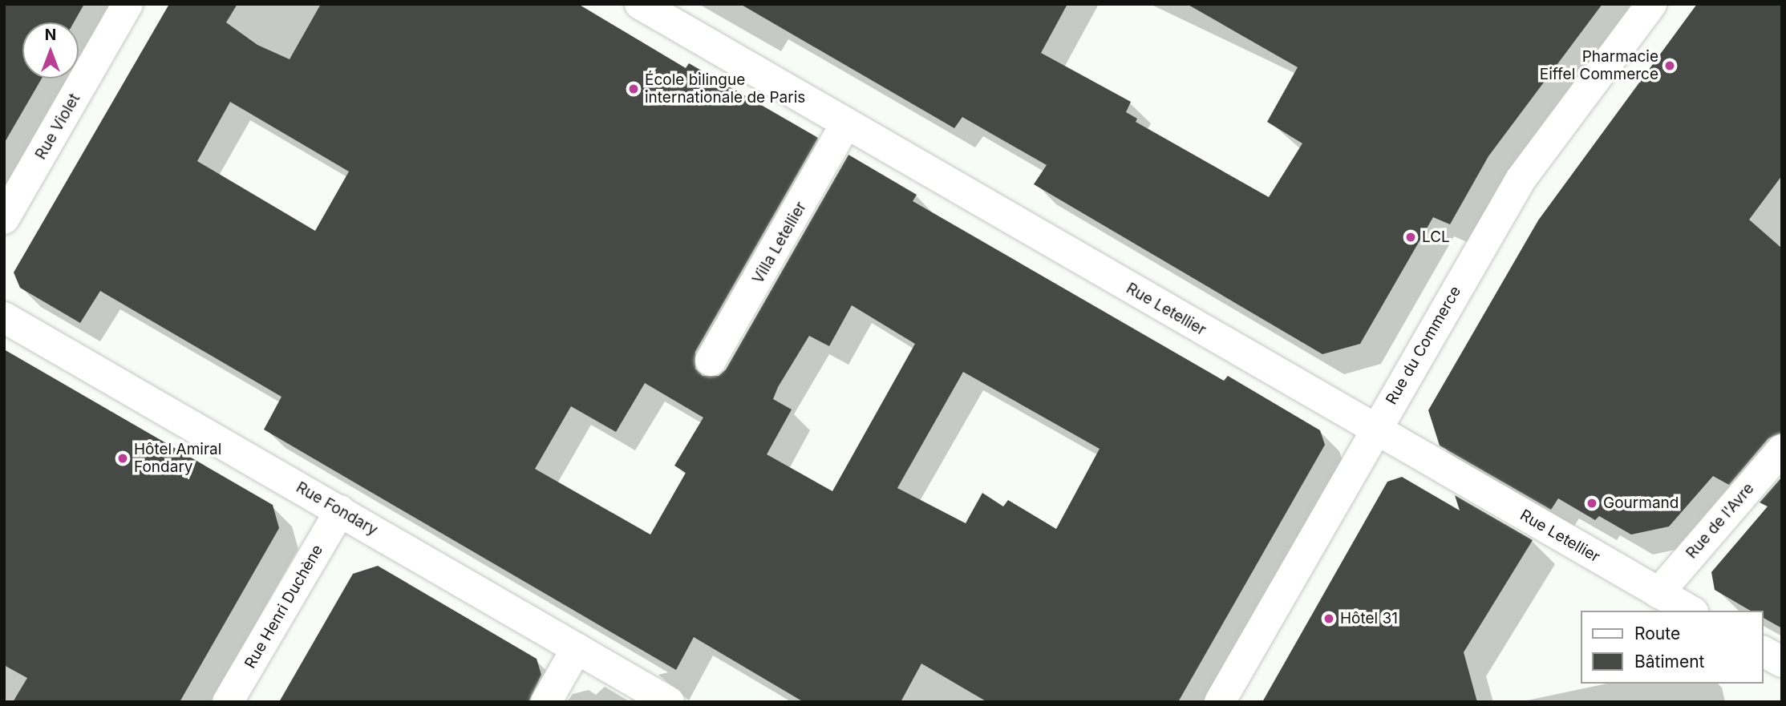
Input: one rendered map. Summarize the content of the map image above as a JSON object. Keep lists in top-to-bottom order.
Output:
{
  "streets": {
    "street": [
      "Rue Violet",
      "Villa Letellier",
      "Rue Letellier",
      "Rue du Commerce",
      "Rue Fondary",
      "Rue de l'Avre",
      "Rue Henri Duchène"
    ]
  },
  "crossings": [
    ["Villa Letellier", "Rue Letellier"],
    ["Rue Letellier", "Rue du Commerce"],
    ["Rue Letellier", "Rue de l'Avre"],
    ["Rue Fondary", "Rue Henri Duchène"]
  ],
  "places": [
    "Pharmacie Eiffel Commerce",
    "École bilingue internationale de Paris",
    "LCL",
    "Hôtel Amiral Fondary",
    "Gourmand",
    "Hôtel 31"
  ],
  "legend": ["Route", "Bâtiment"],
  "north": "top"
}
